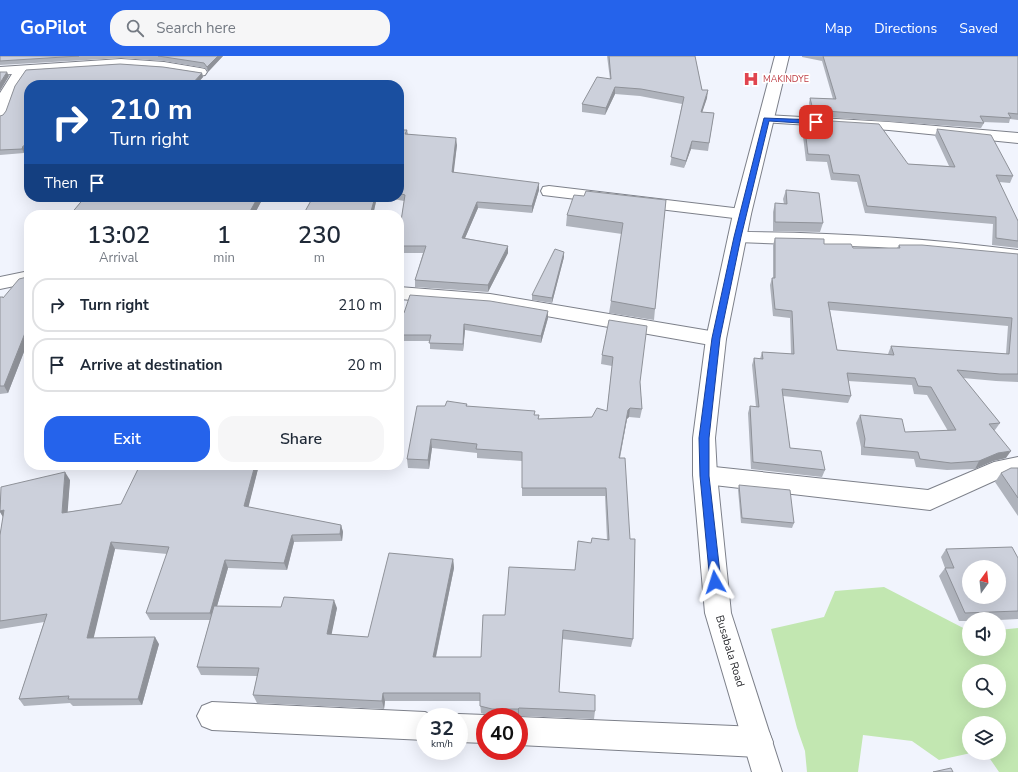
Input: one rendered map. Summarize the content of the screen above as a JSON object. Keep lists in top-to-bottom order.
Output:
{
  "streets": {
    "street": ["Busabala Road"]
  },
  "places": {
    "hospital": ["MAKINDYE"]
  },
  "north": "top",
  "page": {
    "header": "GoPilot",
    "search": "Search here",
    "nav": ["Map", "Directions", "Saved"],
    "turn": ["210 m", "Turn right"],
    "then": "Then",
    "eta": [
      "13:02",
      "Arrival",
      "1",
      "min",
      "230",
      "m"
    ],
    "list": [
      {
        "name": "Turn right",
        "value": "210 m"
      },
      {
        "name": "Arrive at destination",
        "value": "20 m"
      }
    ],
    "buttons": ["Exit", "Share"],
    "speed": "32 km/h",
    "limit": "40"
  }
}
